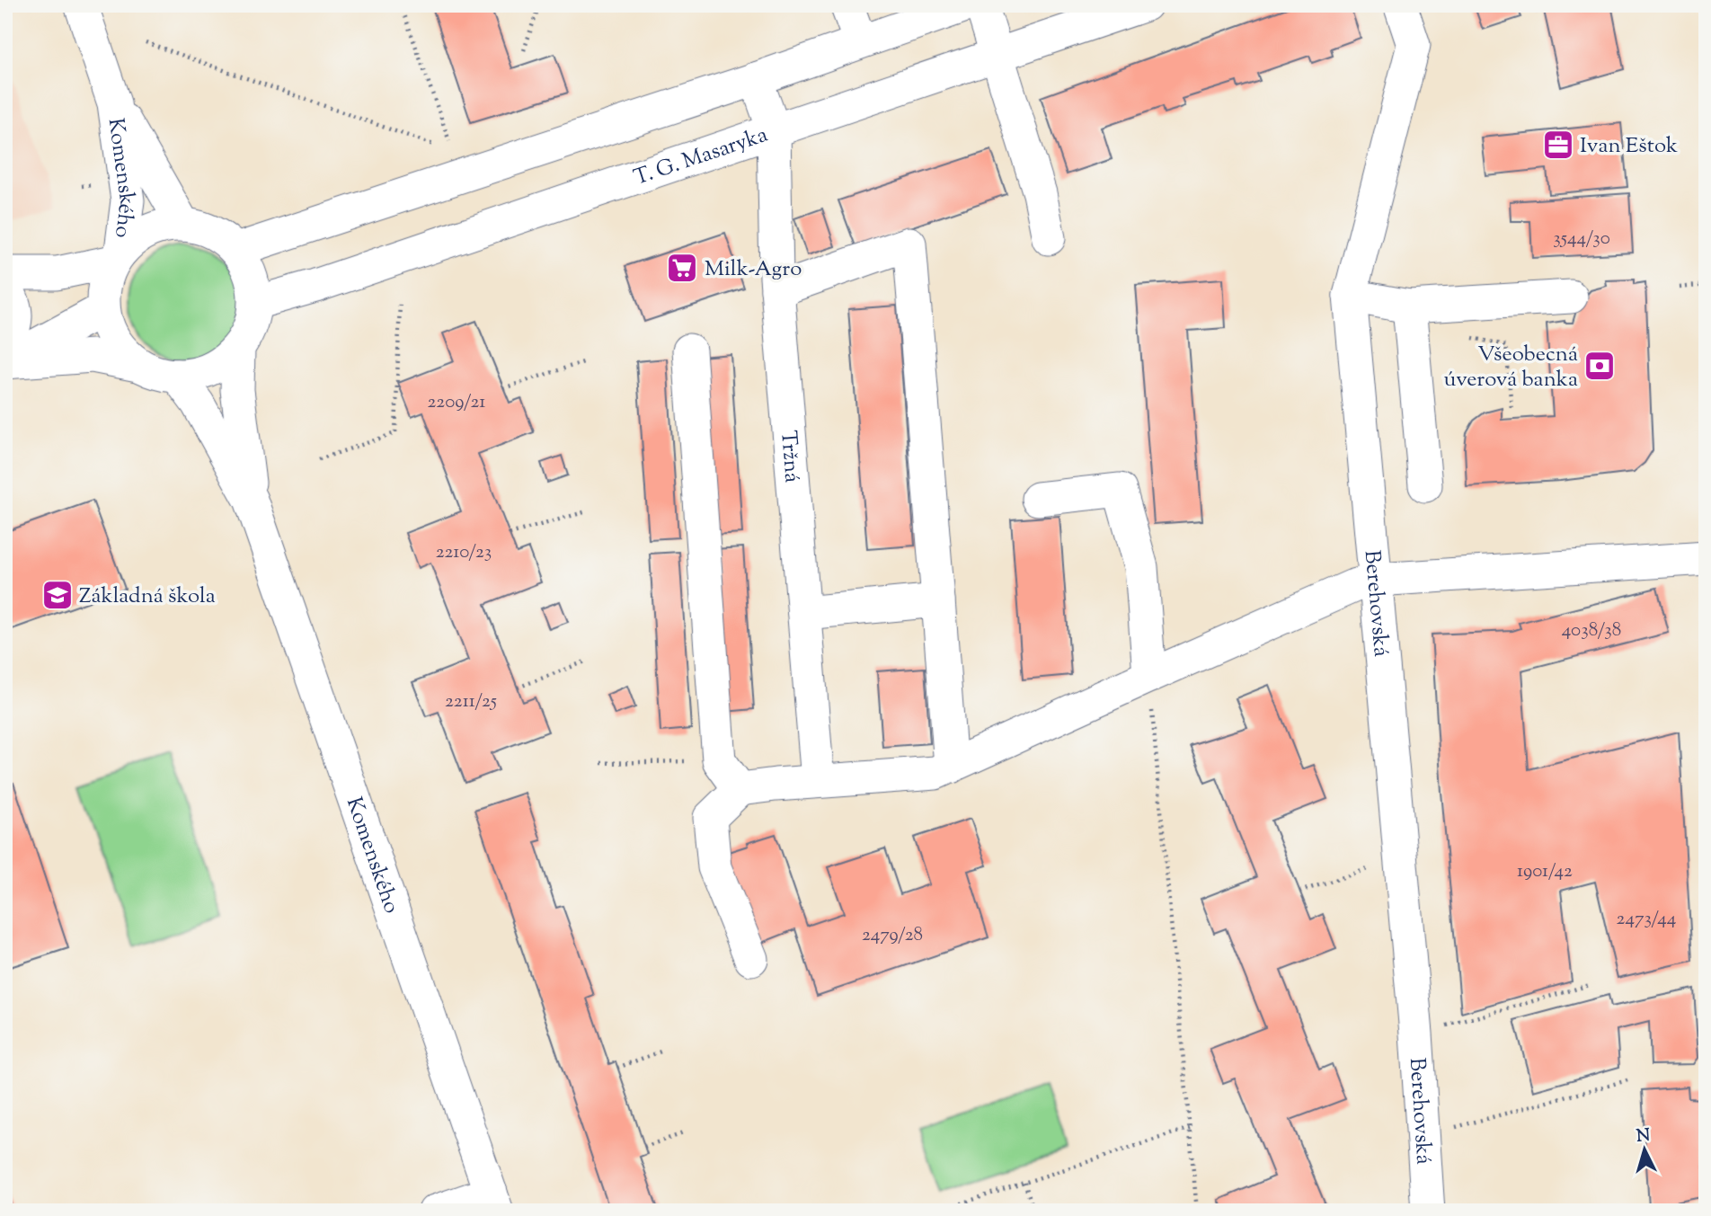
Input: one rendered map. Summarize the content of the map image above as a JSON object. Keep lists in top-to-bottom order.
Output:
{
  "streets": {
    "street": [
      "T. G. Masaryka",
      "Komenského",
      "Tržná",
      "Berehovská"
    ]
  },
  "crossings": [
    ["T. G. Masaryka", "Komenského"],
    ["T. G. Masaryka", "Tržná"]
  ],
  "places": {
    "office": ["Ivan Eštok"],
    "supermarket": ["Milk-Agro"],
    "bank": ["Všeobecná úverová banka"],
    "school or university": ["Základná škola"]
  },
  "house_numbers": [
    "3544/30",
    "2209/21",
    "2210/23",
    "4038/38",
    "2211/25",
    "1901/42",
    "2473/44",
    "2479/28"
  ],
  "north": "top"
}
